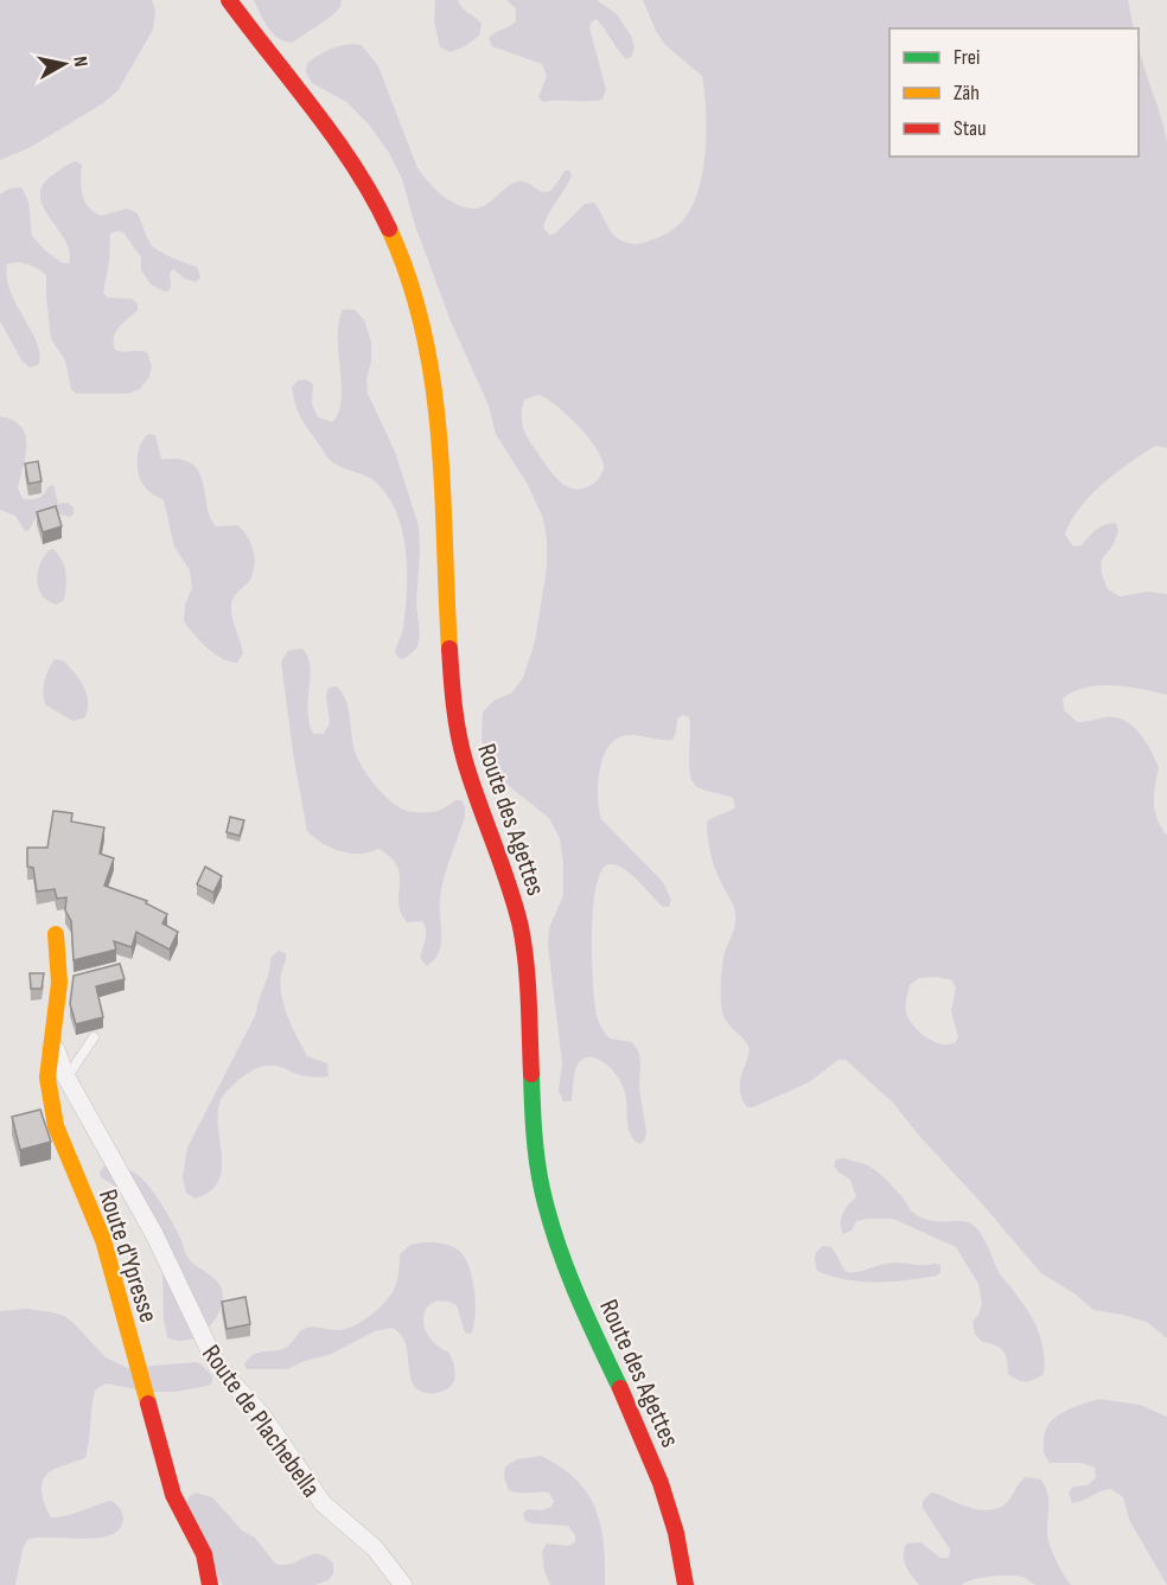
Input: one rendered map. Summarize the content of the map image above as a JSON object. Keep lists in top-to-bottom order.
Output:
{
  "streets": {
    "street": ["Route des Agettes", "Route d'Ypresse", "Route de Plachebella"]
  },
  "crossings": [
    ["Route d'Ypresse", "Route de Plachebella"]
  ],
  "legend": ["Frei", "Zäh", "Stau"],
  "north": "right"
}
